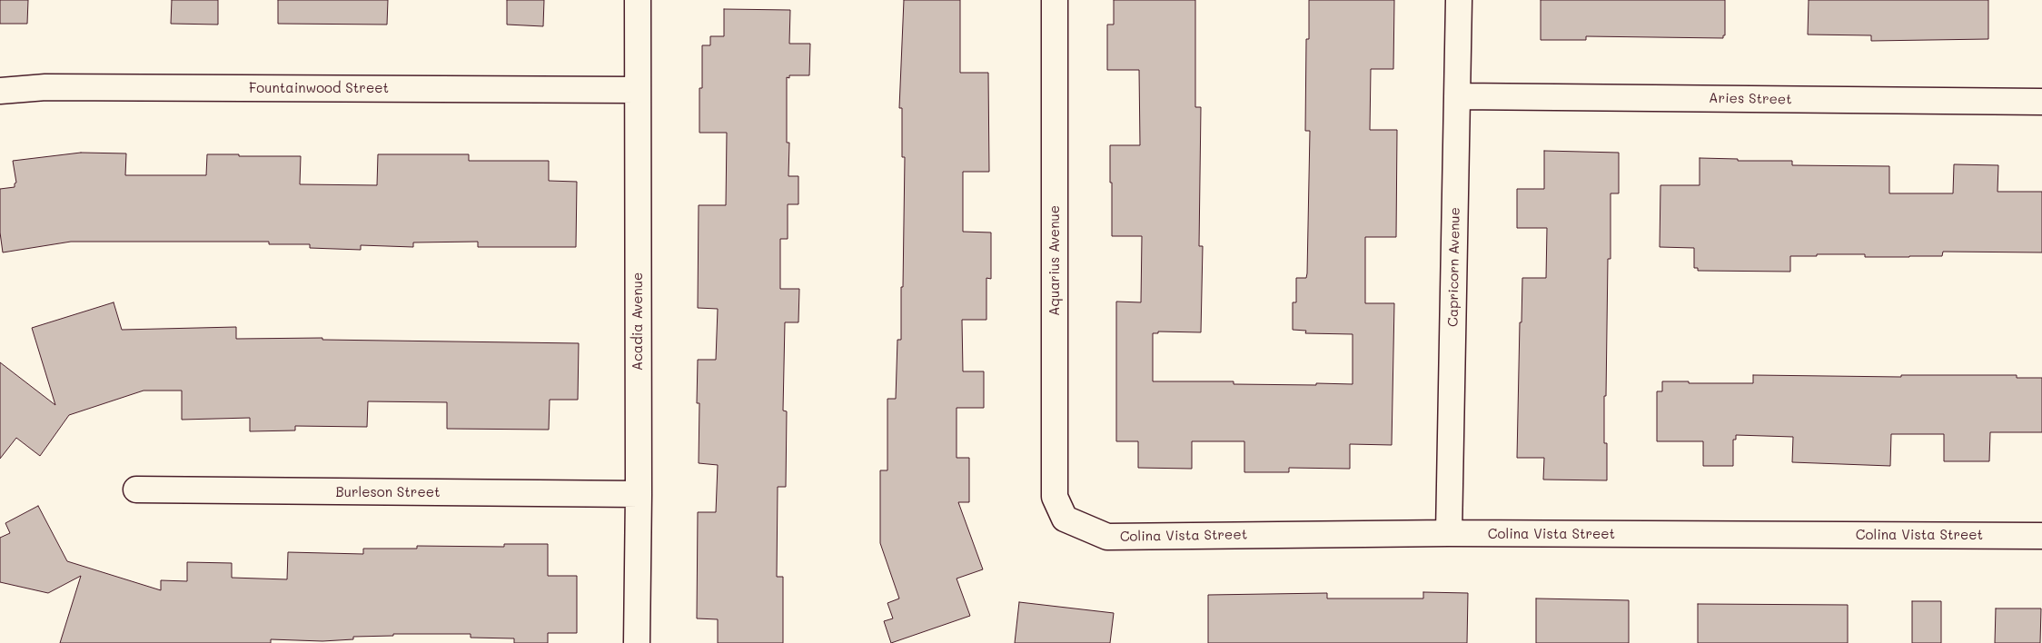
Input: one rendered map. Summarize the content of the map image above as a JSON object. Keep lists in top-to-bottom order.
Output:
{
  "streets": {
    "street": [
      "Fountainwood Street",
      "Aries Street",
      "Aquarius Avenue",
      "Capricorn Avenue",
      "Acadia Avenue",
      "Burleson Street",
      "Colina Vista Street"
    ]
  },
  "crossings": [
    ["Fountainwood Street", "Acadia Avenue"],
    ["Aries Street", "Capricorn Avenue"],
    ["Aquarius Avenue", "Colina Vista Street"],
    ["Capricorn Avenue", "Colina Vista Street"],
    ["Acadia Avenue", "Burleson Street"]
  ]
}
